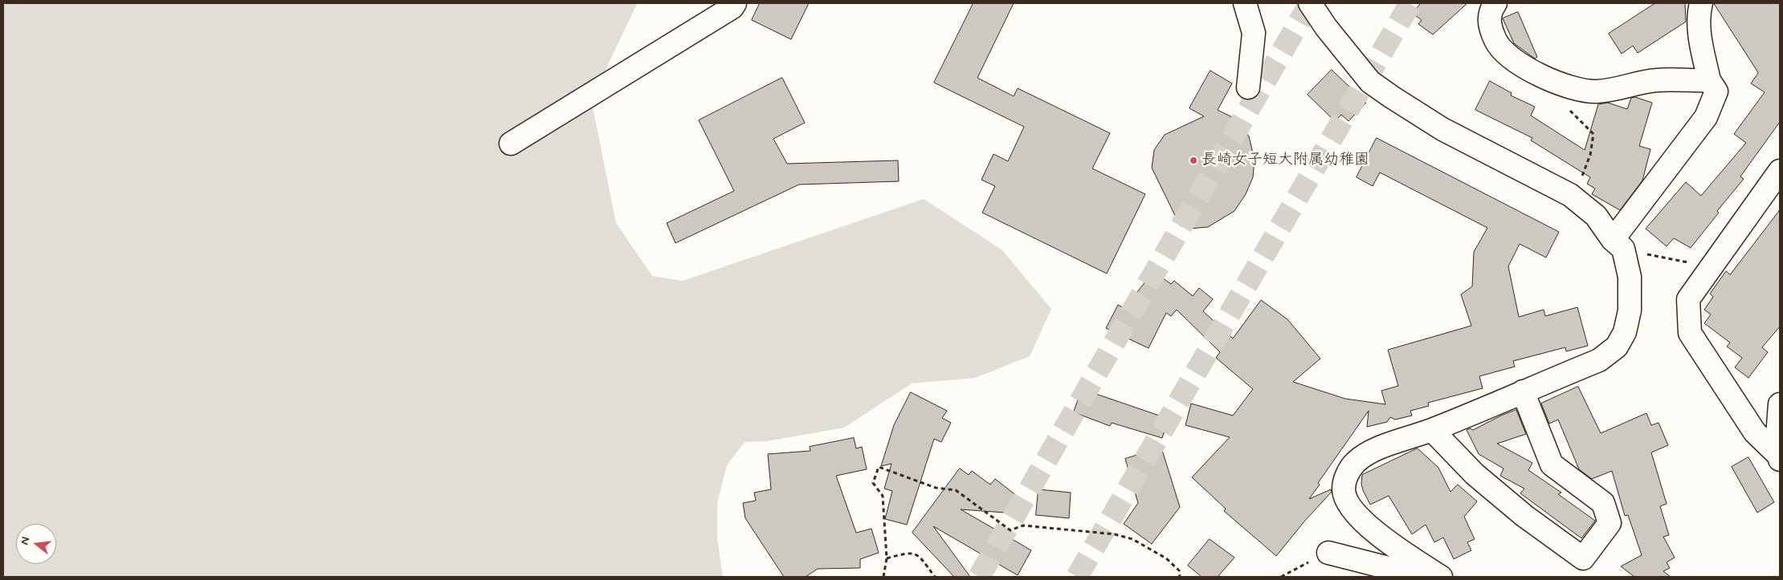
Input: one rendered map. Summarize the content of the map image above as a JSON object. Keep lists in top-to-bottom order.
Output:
{
  "places": ["長崎女子短大附属幼稚園"],
  "north": "left"
}
